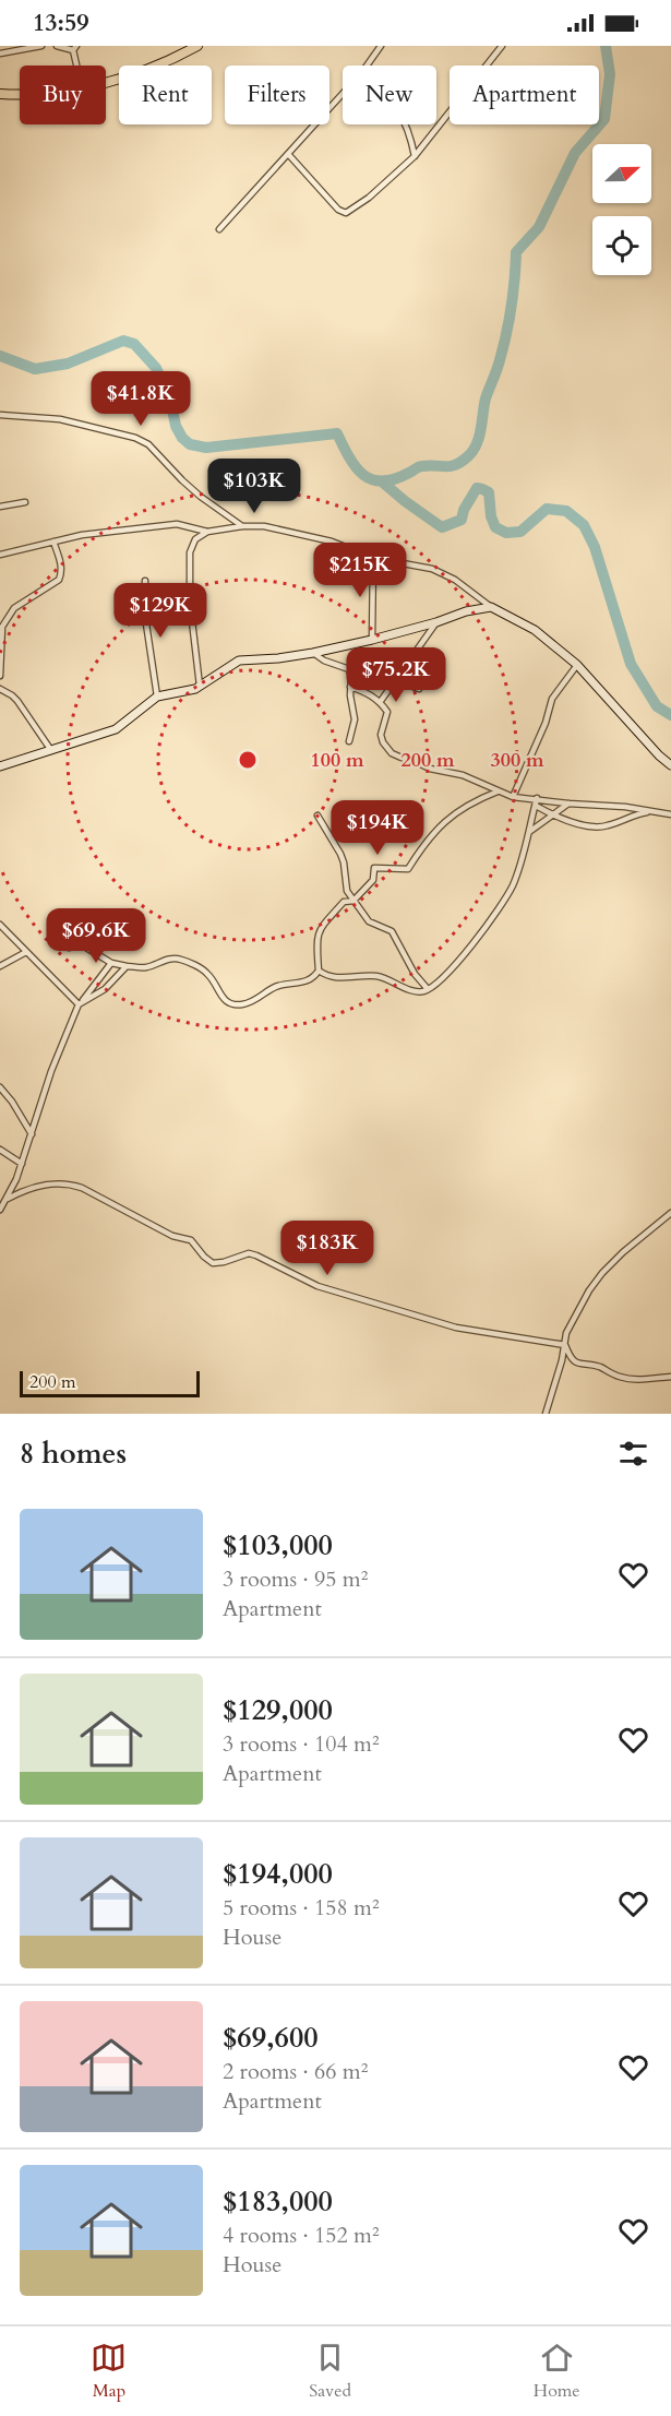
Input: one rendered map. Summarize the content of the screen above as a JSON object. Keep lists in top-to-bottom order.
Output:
{
  "scale_bar": "200 m",
  "north": "right",
  "page": {
    "status": "13:59",
    "chip": [
      "Buy",
      "Rent",
      "Filters",
      "New",
      "Apartment"
    ],
    "price": [
      "$41.8K",
      "$103K",
      "$215K",
      "$129K",
      "$75.2K",
      "$194K",
      "$69.6K",
      "$183K"
    ],
    "scale": "200 m",
    "heading": "8 homes",
    "list": [
      {
        "name": "$103,000",
        "note": "3 rooms · 95 m² · Apartment"
      },
      {
        "name": "$129,000",
        "note": "3 rooms · 104 m² · Apartment"
      },
      {
        "name": "$194,000",
        "note": "5 rooms · 158 m² · House"
      },
      {
        "name": "$69,600",
        "note": "2 rooms · 66 m² · Apartment"
      },
      {
        "name": "$183,000",
        "note": "4 rooms · 152 m² · House"
      }
    ],
    "tabs": ["Map", "Saved", "Home"]
  },
  "rings": ["100 m", "200 m", "300 m"]
}
